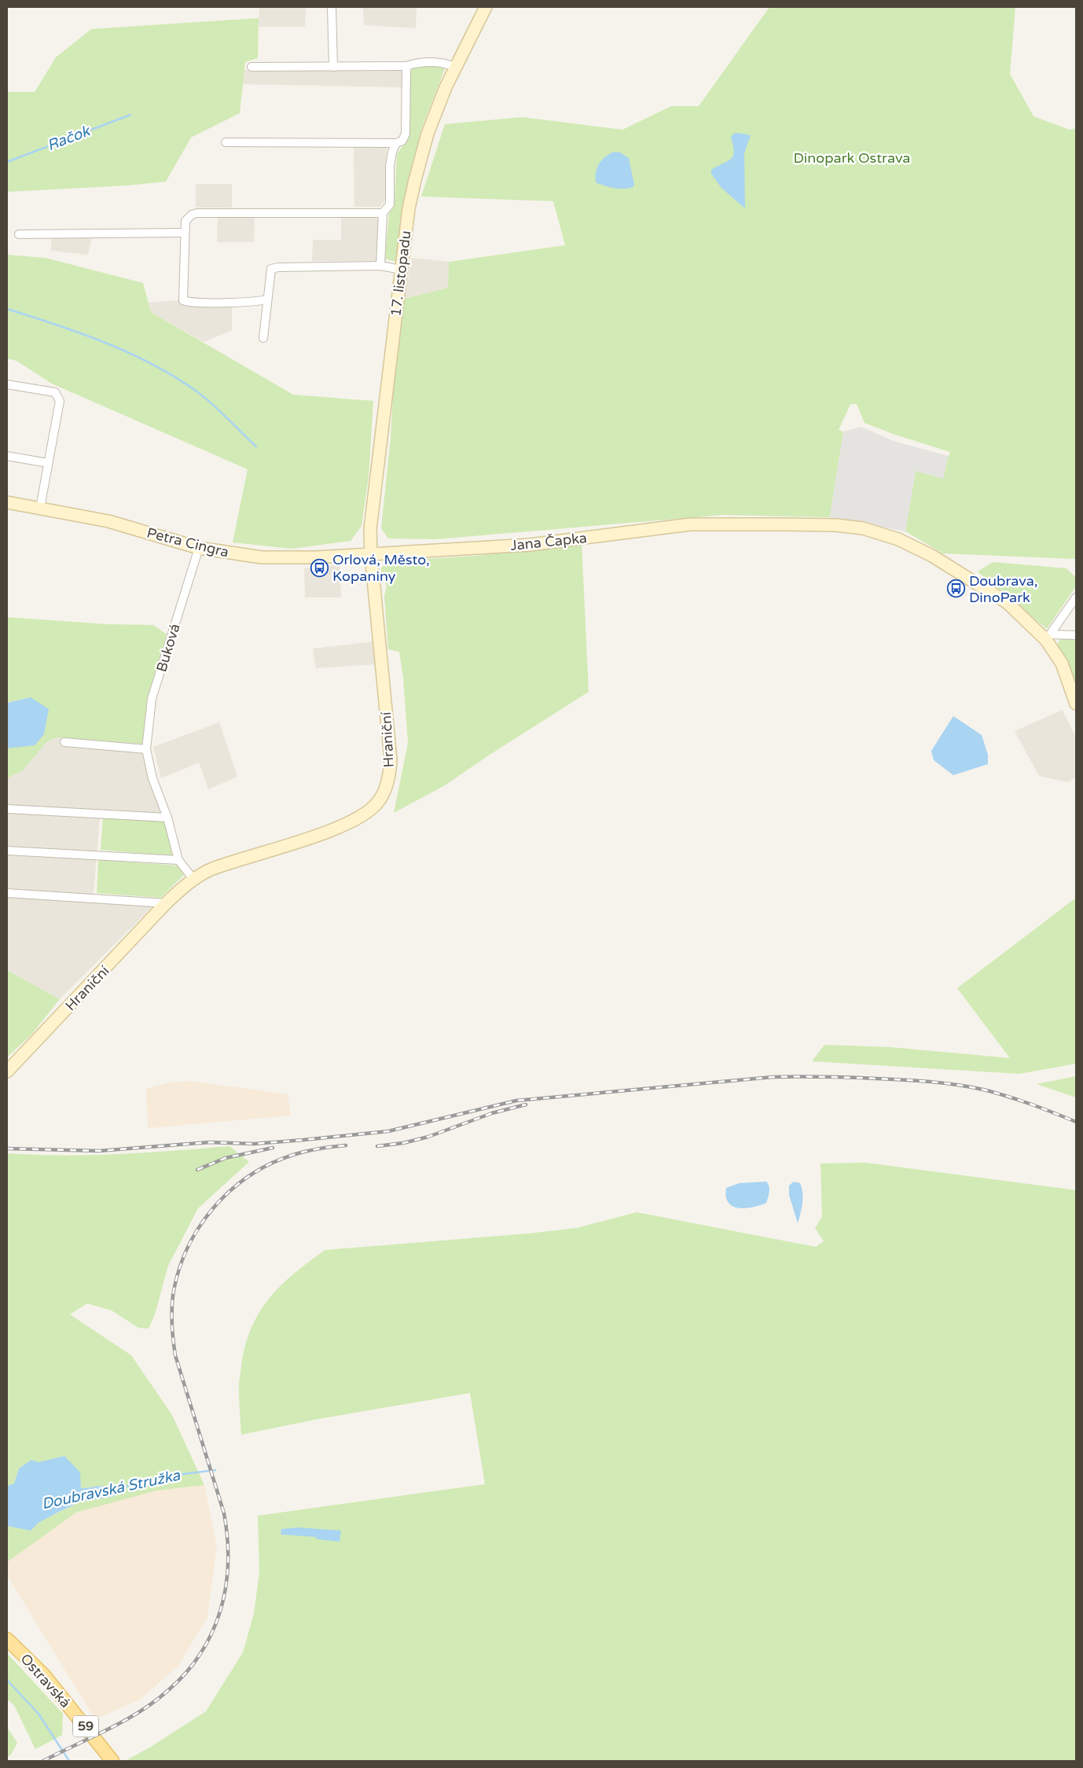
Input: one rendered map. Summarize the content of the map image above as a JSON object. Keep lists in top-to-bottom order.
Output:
{
  "streets": {
    "main road": [
      "17. listopadu",
      "Jana Čapka",
      "Petra Cingra",
      "Hraniční",
      "Ostravská",
      "59"
    ],
    "street": ["Buková"]
  },
  "crossings": [
    ["17. listopadu", "Jana Čapka"],
    ["17. listopadu", "Petra Cingra"],
    ["17. listopadu", "Hraniční"],
    ["Jana Čapka", "Petra Cingra"],
    ["Jana Čapka", "Hraniční"],
    ["Petra Cingra", "Buková"],
    ["Petra Cingra", "Hraniční"],
    ["Buková", "Hraniční"]
  ],
  "water": ["Račok", "Doubravská Stružka"],
  "parks": ["Dinopark Ostrava"],
  "places": {
    "bus stop": ["Orlová, Město, Kopaniny", "Doubrava, DinoPark"]
  }
}
